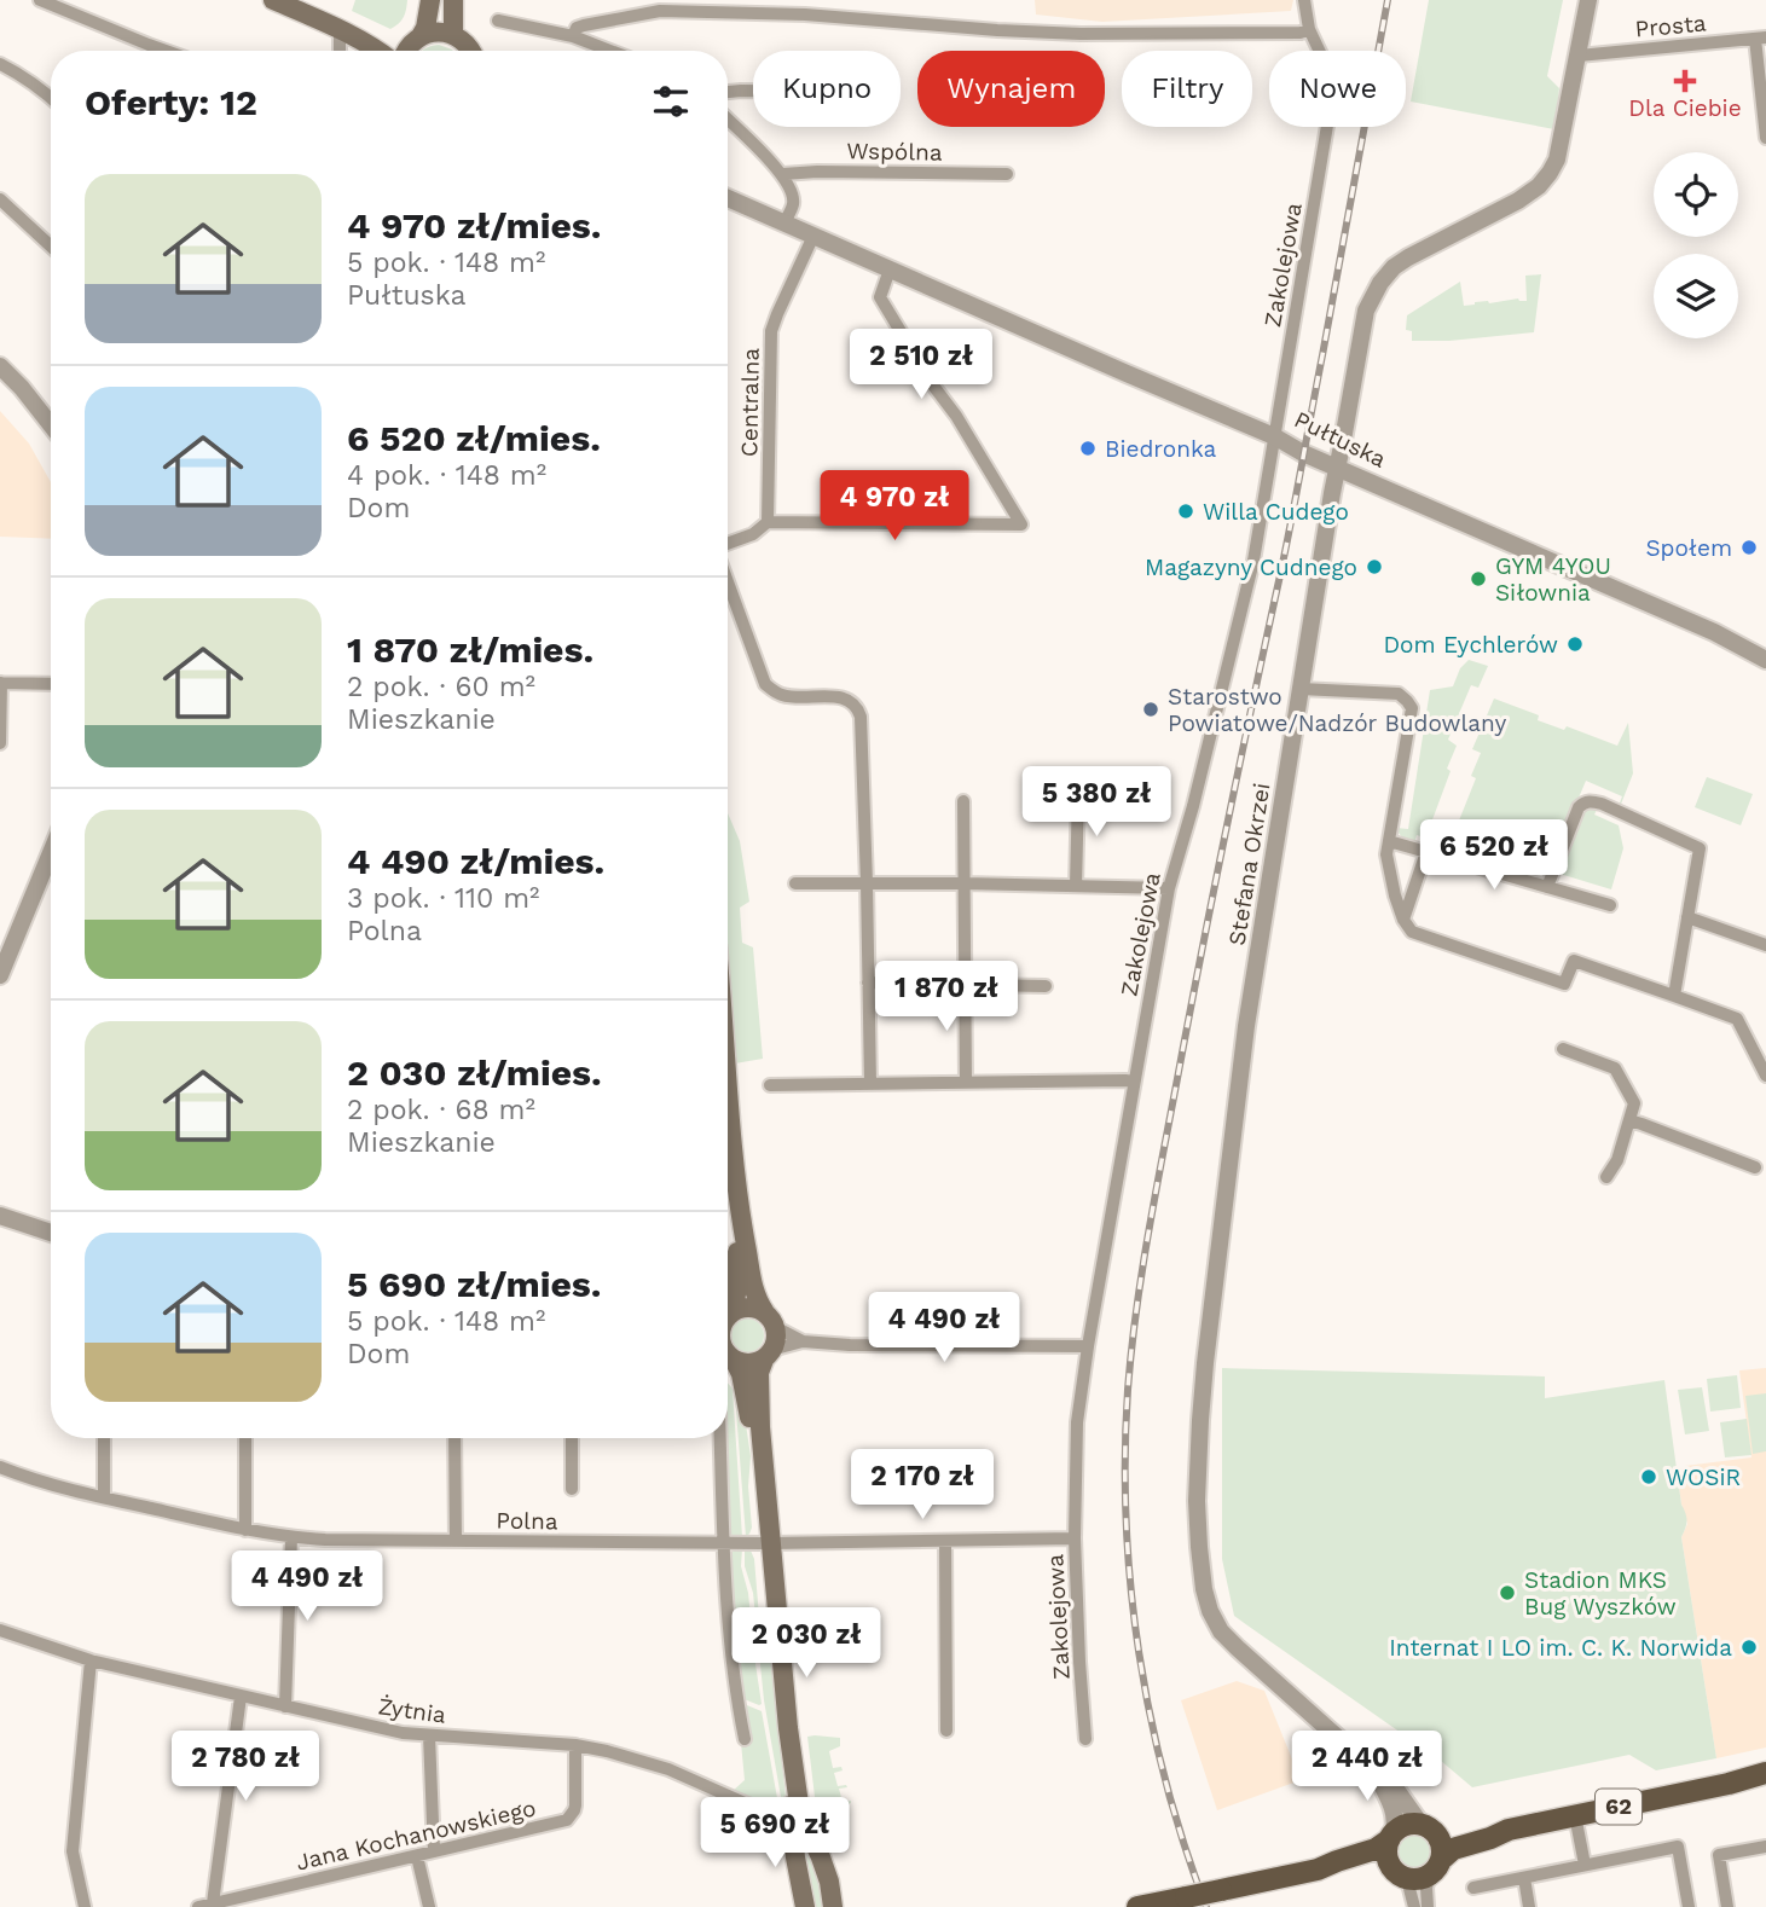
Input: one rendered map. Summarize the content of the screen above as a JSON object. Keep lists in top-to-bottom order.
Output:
{
  "streets": {
    "main road": ["62"],
    "street": [
      "Prosta",
      "Wspólna",
      "Zakolejowa",
      "Centralna",
      "Pułtuska",
      "Stefana Okrzei",
      "Polna",
      "Żytnia",
      "Jana Kochanowskiego"
    ]
  },
  "crossings": [
    ["Prosta", "Stefana Okrzei"],
    ["Zakolejowa", "Pułtuska"],
    ["Zakolejowa", "Polna"],
    ["Centralna", "Pułtuska"],
    ["Pułtuska", "Stefana Okrzei"],
    ["Stefana Okrzei", "62"],
    ["Żytnia", "Jana Kochanowskiego"]
  ],
  "places": {
    "health": ["Dla Ciebie"],
    "other": [
      "Biedronka",
      "Willa Cudego",
      "Społem",
      "Magazyny Cudnego",
      "GYM 4YOU Siłownia",
      "Dom Eychlerów",
      "Starostwo Powiatowe/Nadzór Budowlany",
      "WOSiR",
      "Stadion MKS Bug Wyszków",
      "Internat I LO im. C. K. Norwida"
    ]
  },
  "page": {
    "chip": [
      "Kupno",
      "Wynajem",
      "Filtry",
      "Nowe"
    ],
    "heading": "Oferty: 12",
    "list": [
      {
        "name": "4 970 zł/mies.",
        "note": "5 pok. · 148 m² · Pułtuska"
      },
      {
        "name": "6 520 zł/mies.",
        "note": "4 pok. · 148 m² · Dom"
      },
      {
        "name": "1 870 zł/mies.",
        "note": "2 pok. · 60 m² · Mieszkanie"
      },
      {
        "name": "4 490 zł/mies.",
        "note": "3 pok. · 110 m² · Polna"
      },
      {
        "name": "2 030 zł/mies.",
        "note": "2 pok. · 68 m² · Mieszkanie"
      },
      {
        "name": "5 690 zł/mies.",
        "note": "5 pok. · 148 m² · Dom"
      }
    ],
    "price": [
      "2 510 zł",
      "4 970 zł",
      "5 380 zł",
      "6 520 zł",
      "1 870 zł",
      "4 490 zł",
      "2 170 zł",
      "4 490 zł",
      "2 030 zł",
      "2 780 zł",
      "2 440 zł",
      "5 690 zł"
    ]
  }
}
